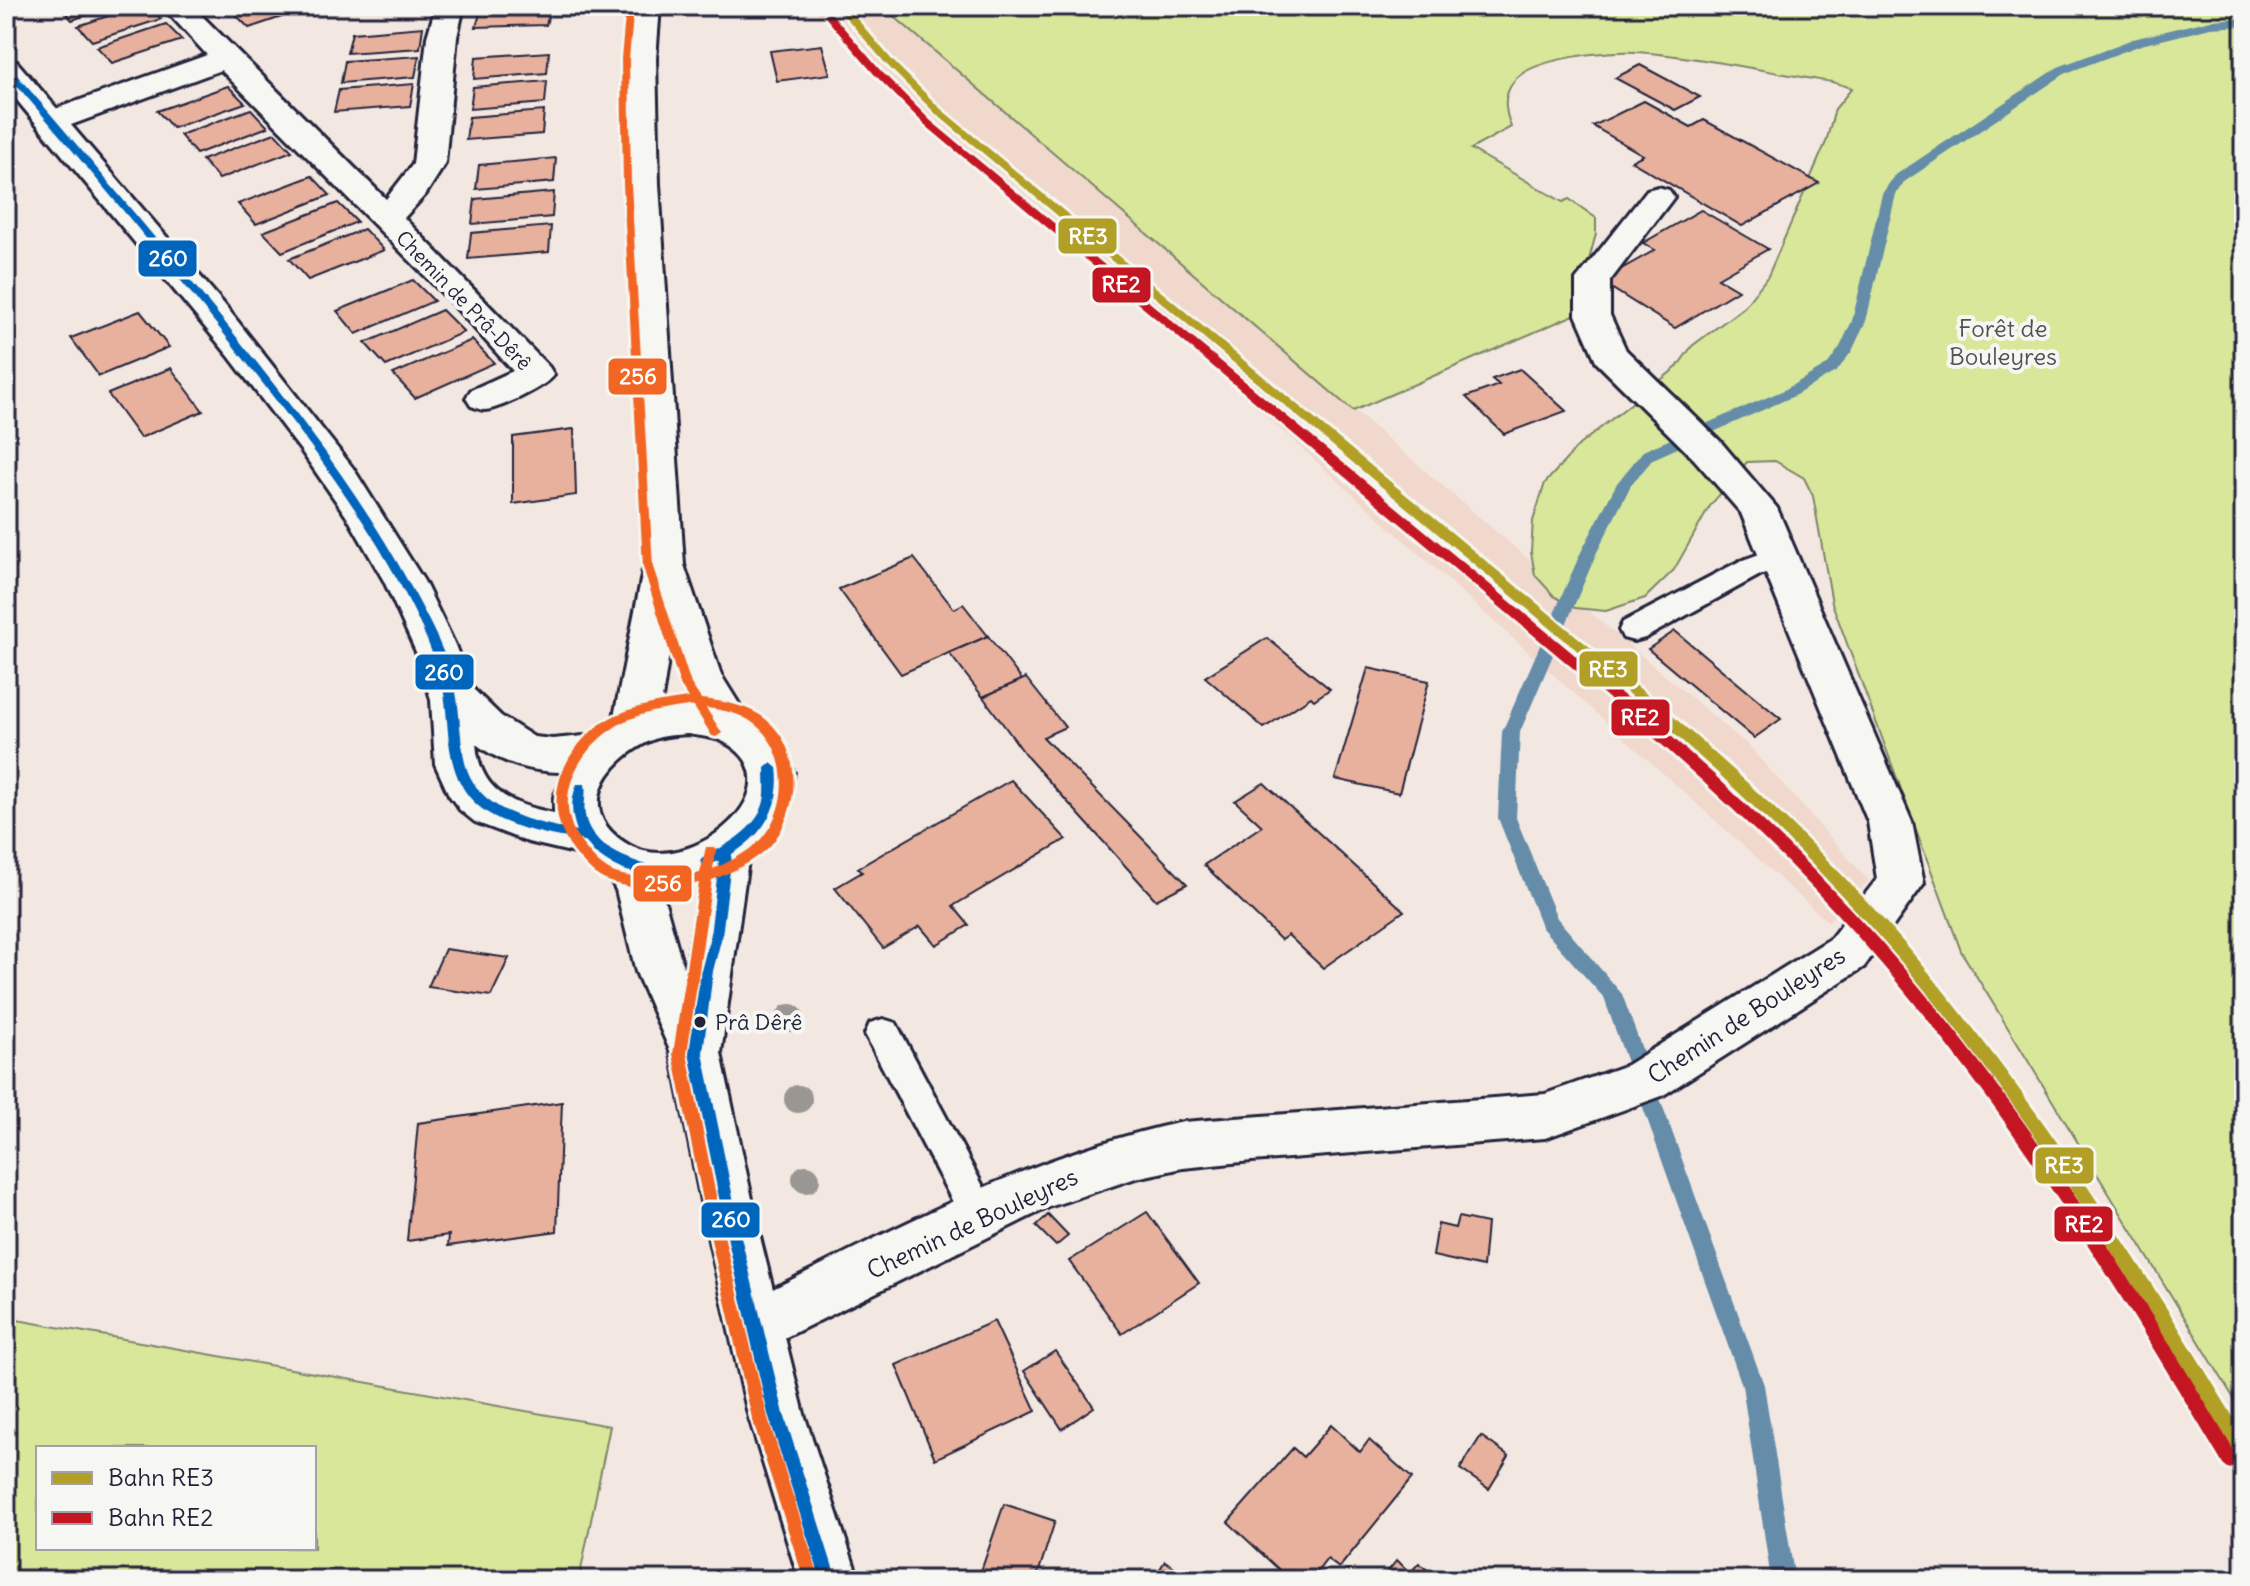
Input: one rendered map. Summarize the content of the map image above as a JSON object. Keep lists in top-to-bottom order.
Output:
{
  "streets": {
    "main road": ["Chemin de Prâ-Dêrê", "Chemin de Bouleyres"]
  },
  "parks": ["Forêt de Bouleyres"],
  "places": ["Prâ Dêrê"],
  "lines": [
    "rail line RE3",
    "transit line 256",
    "rail line RE2",
    "transit line 260"
  ],
  "legend": ["Bahn RE3", "Bahn RE2"]
}
